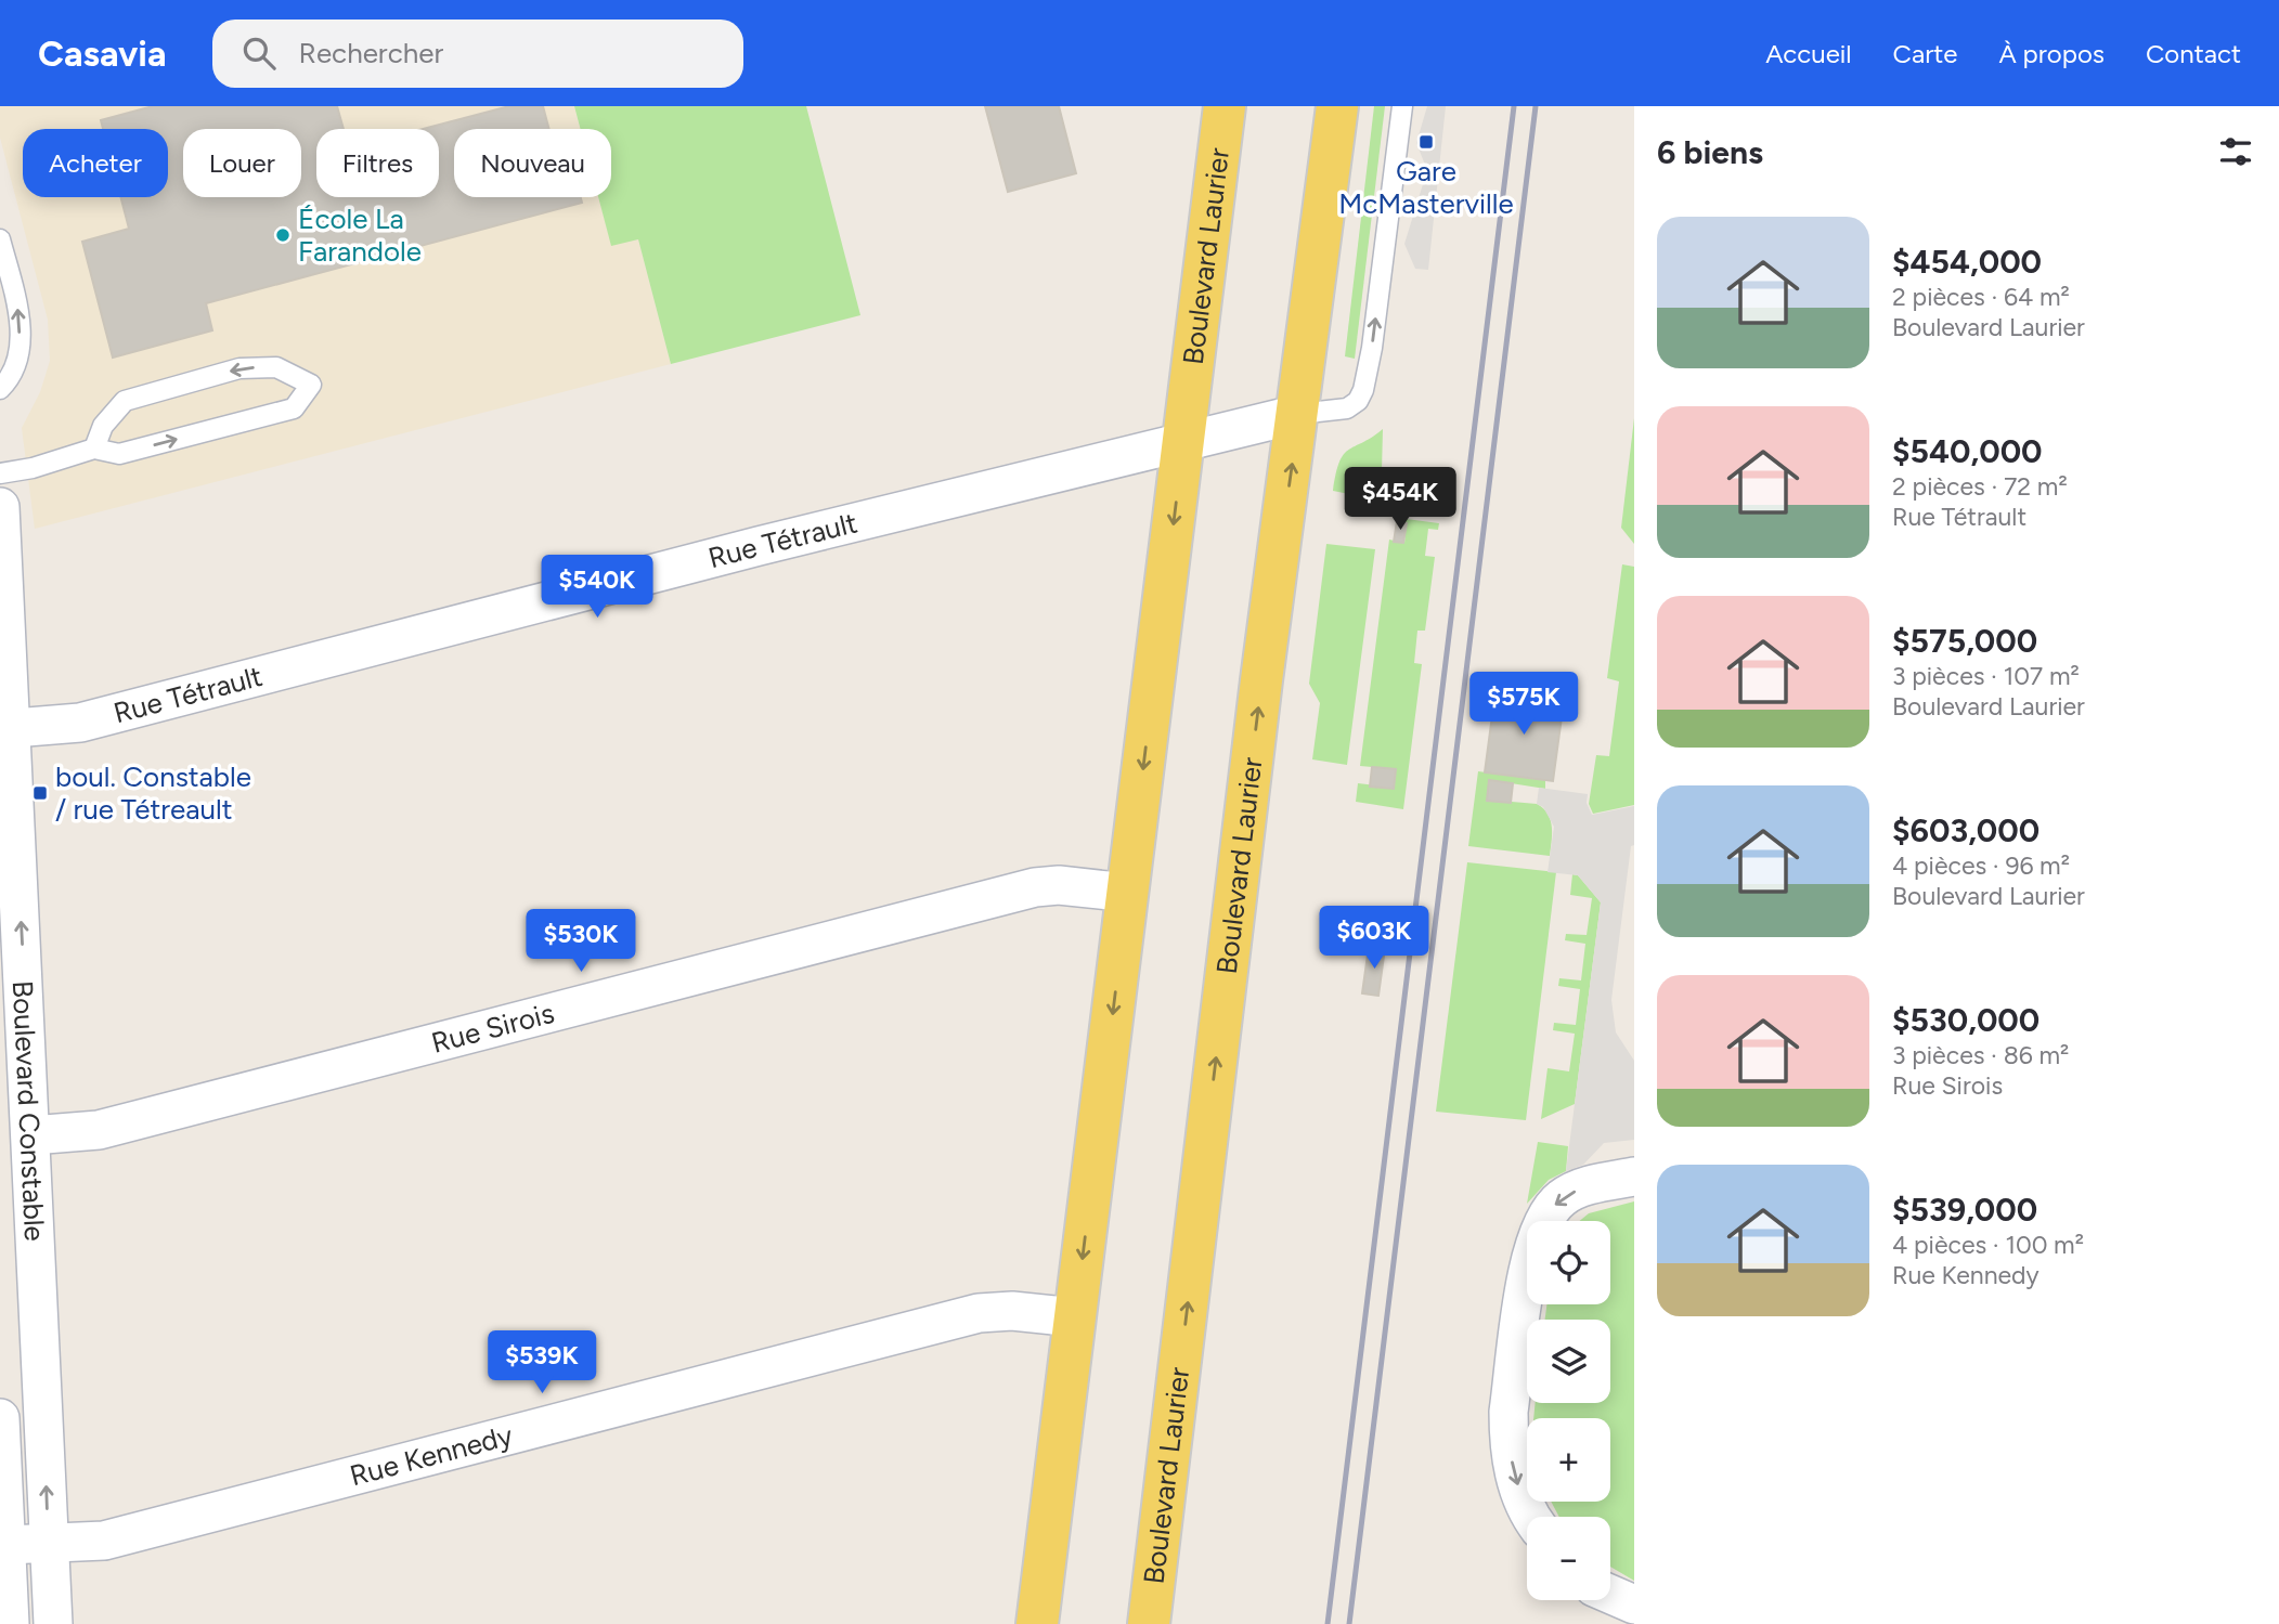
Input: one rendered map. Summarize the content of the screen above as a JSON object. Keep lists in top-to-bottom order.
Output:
{
  "streets": {
    "main road": ["Boulevard Laurier"],
    "street": [
      "Rue Tétrault",
      "Rue Sirois",
      "Boulevard Constable",
      "Rue Kennedy"
    ]
  },
  "crossings": [
    ["Boulevard Laurier", "Rue Tétrault"],
    ["Boulevard Laurier", "Rue Sirois"],
    ["Boulevard Laurier", "Rue Kennedy"],
    ["Rue Tétrault", "Boulevard Constable"],
    ["Rue Sirois", "Boulevard Constable"],
    ["Boulevard Constable", "Rue Kennedy"]
  ],
  "one_way": ["Boulevard Constable"],
  "places": {
    "transit": ["Gare McMasterville", "boul. Constable / rue Tétreault"],
    "other": ["École La Farandole"]
  },
  "page": {
    "header": "Casavia",
    "search": "Rechercher",
    "nav": [
      "Accueil",
      "Carte",
      "À propos",
      "Contact"
    ],
    "heading": "6 biens",
    "chip": [
      "Acheter",
      "Louer",
      "Filtres",
      "Nouveau"
    ],
    "list": [
      {
        "name": "$454,000",
        "note": "2 pièces · 64 m² · Boulevard Laurier"
      },
      {
        "name": "$540,000",
        "note": "2 pièces · 72 m² · Rue Tétrault"
      },
      {
        "name": "$575,000",
        "note": "3 pièces · 107 m² · Boulevard Laurier"
      },
      {
        "name": "$603,000",
        "note": "4 pièces · 96 m² · Boulevard Laurier"
      },
      {
        "name": "$530,000",
        "note": "3 pièces · 86 m² · Rue Sirois"
      },
      {
        "name": "$539,000",
        "note": "4 pièces · 100 m² · Rue Kennedy"
      }
    ],
    "price": [
      "$454K",
      "$540K",
      "$575K",
      "$603K",
      "$530K",
      "$539K"
    ],
    "map_buttons": ["+", "−"]
  }
}
